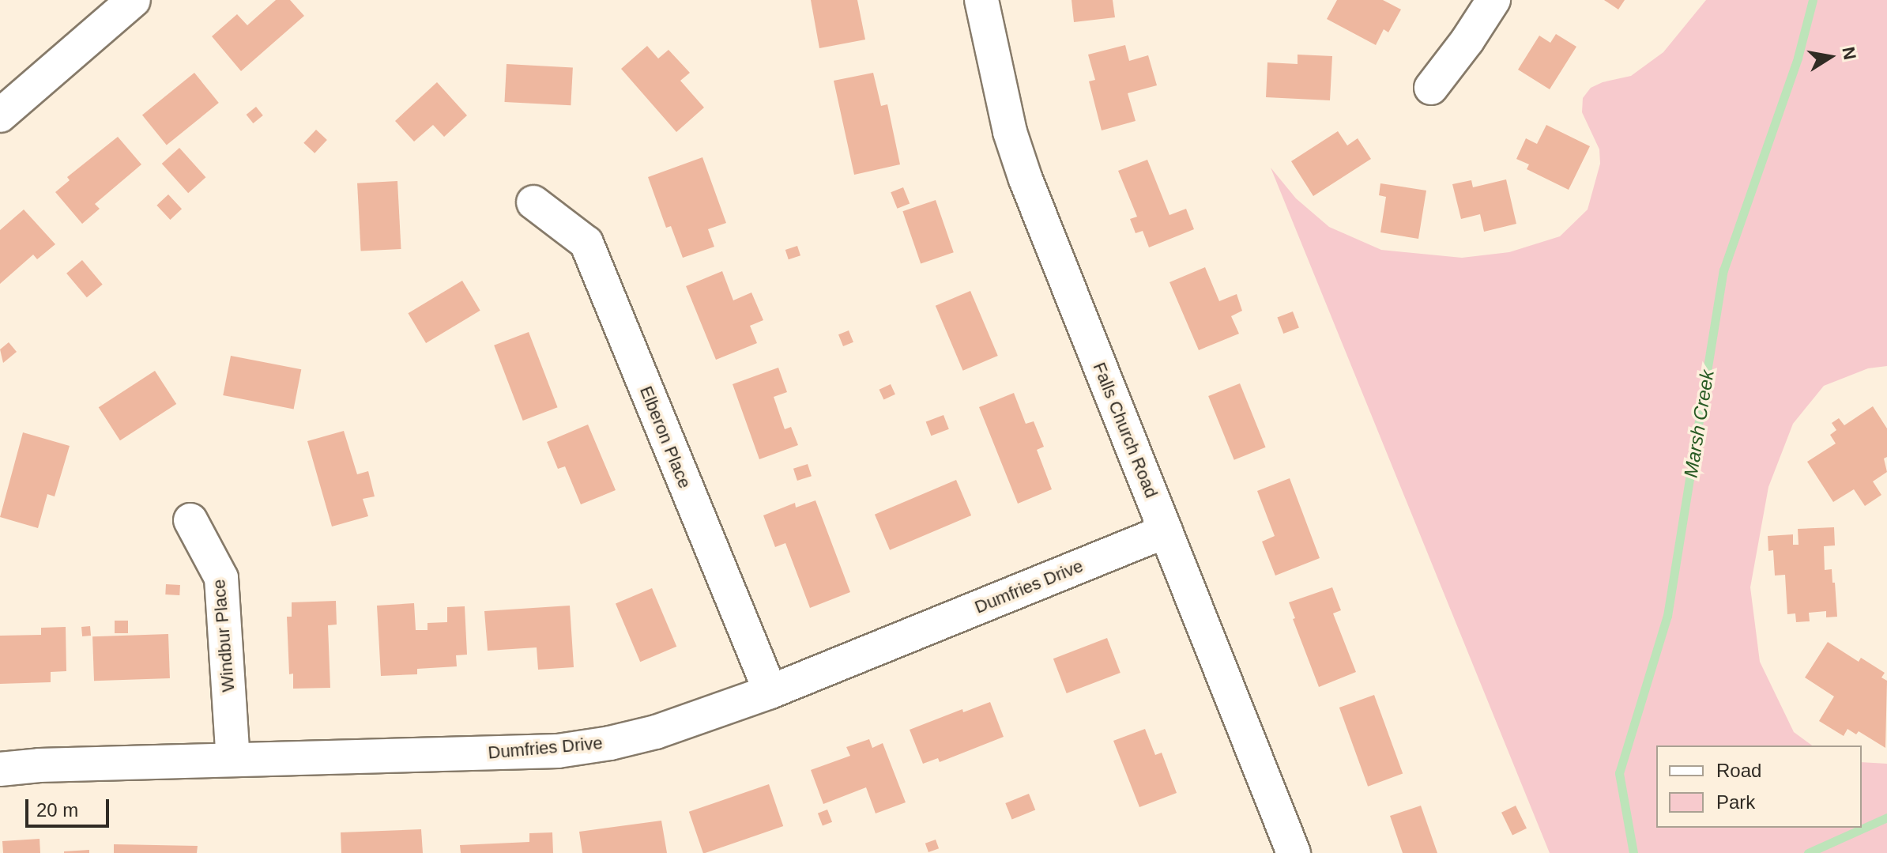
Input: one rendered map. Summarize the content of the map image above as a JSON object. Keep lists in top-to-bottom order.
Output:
{
  "streets": {
    "street": [
      "Falls Church Road",
      "Elberon Place",
      "Dumfries Drive",
      "Windbur Place"
    ]
  },
  "crossings": [
    ["Falls Church Road", "Dumfries Drive"],
    ["Elberon Place", "Dumfries Drive"],
    ["Dumfries Drive", "Windbur Place"]
  ],
  "water": ["Marsh Creek"],
  "legend": ["Road", "Park"],
  "scale_bar": "20 m",
  "north": "right"
}
